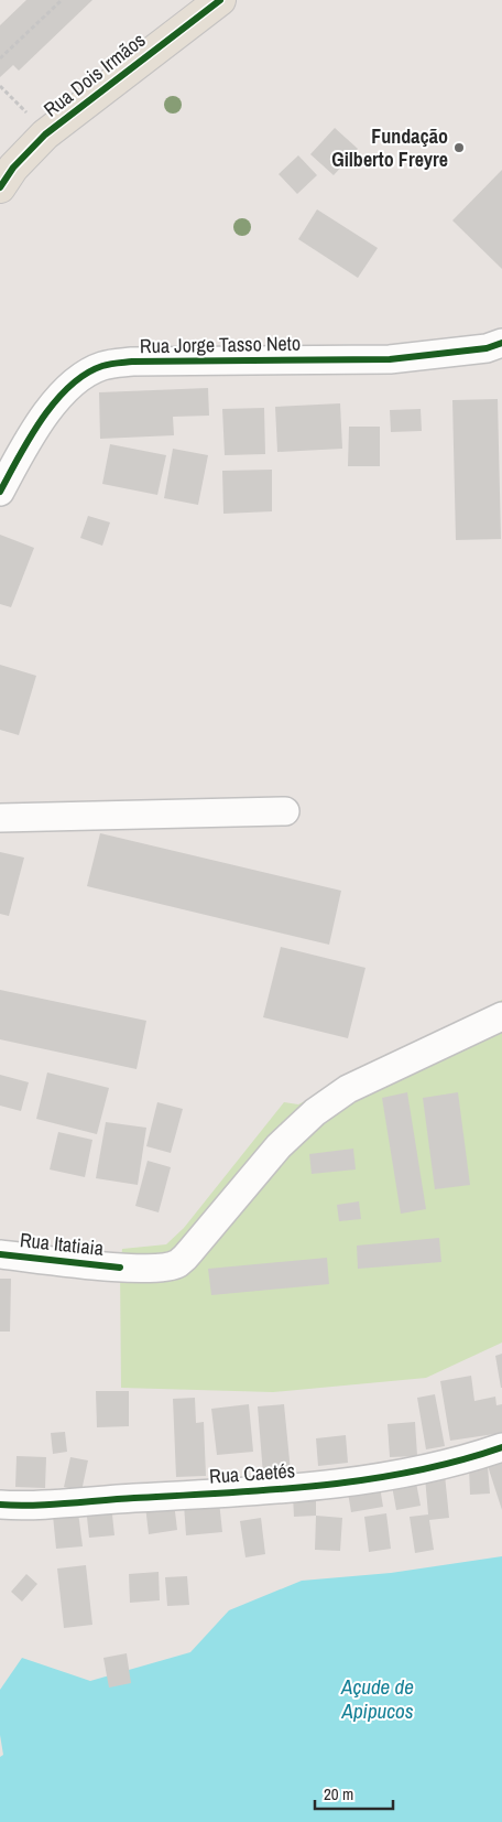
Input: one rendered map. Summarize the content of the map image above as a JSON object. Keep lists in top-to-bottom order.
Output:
{
  "streets": {
    "main road": ["Rua Dois Irmãos"],
    "street": ["Rua Jorge Tasso Neto", "Rua Itatiaia", "Rua Caetés"]
  },
  "water": ["Açude de Apipucos"],
  "places": ["Fundação Gilberto Freyre"],
  "scale_bar": "20 m"
}
